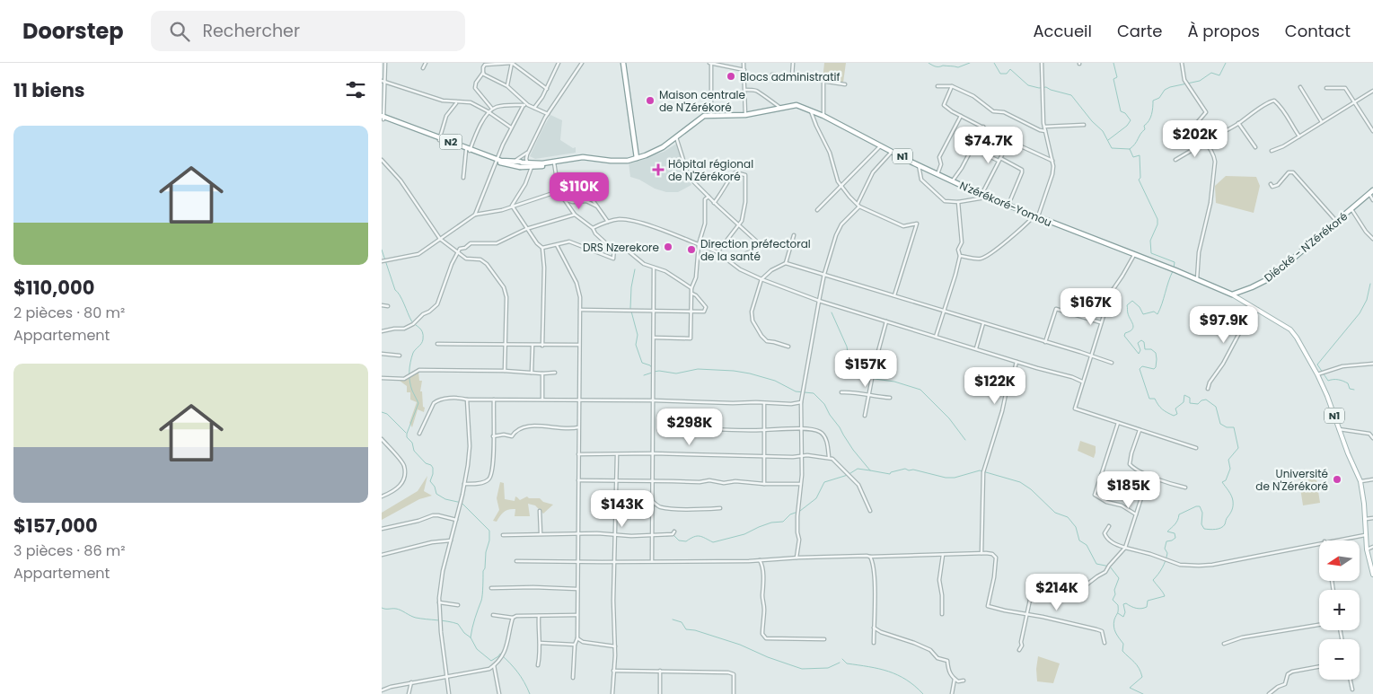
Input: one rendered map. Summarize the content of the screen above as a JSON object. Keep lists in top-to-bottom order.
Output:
{
  "streets": {
    "highway": [
      "N2",
      "N1",
      "N'zérékoré-Yomou",
      "Diécké - N'Zérékoré"
    ]
  },
  "crossings": [
    ["N2", "N'zérékoré-Yomou"],
    ["N1", "N'zérékoré-Yomou"],
    ["N1", "Diécké - N'Zérékoré"],
    ["N'zérékoré-Yomou", "Diécké - N'Zérékoré"]
  ],
  "places": {
    "other": [
      "Blocs administratif",
      "Maison centrale de N'Zérékoré",
      "DRS Nzerekore",
      "Direction préfectoral de la santé",
      "Université de N'Zérékoré"
    ],
    "health": ["Hôpital régional de N'Zérékoré"]
  },
  "north": "left",
  "page": {
    "header": "Doorstep",
    "search": "Rechercher",
    "nav": [
      "Accueil",
      "Carte",
      "À propos",
      "Contact"
    ],
    "heading": "11 biens",
    "list": [
      {
        "name": "$110,000",
        "note": "2 pièces · 80 m² · Appartement"
      },
      {
        "name": "$157,000",
        "note": "3 pièces · 86 m² · Appartement"
      }
    ],
    "price": [
      "$202K",
      "$74.7K",
      "$110K",
      "$167K",
      "$97.9K",
      "$157K",
      "$122K",
      "$298K",
      "$185K",
      "$143K",
      "$214K"
    ],
    "map_buttons": ["+", "−"]
  }
}
